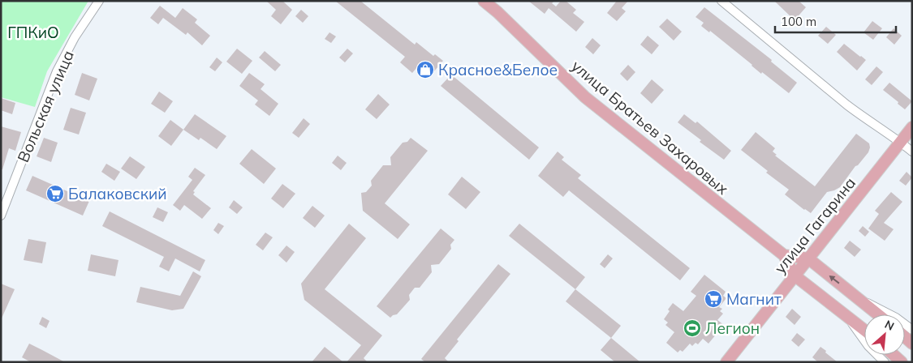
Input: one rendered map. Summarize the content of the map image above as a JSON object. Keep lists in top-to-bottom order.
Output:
{
  "streets": {
    "main road": ["улица Братьев Захаровых", "улица Гагарина"],
    "street": ["Вольская улица"]
  },
  "crossings": [
    ["улица Братьев Захаровых", "улица Гагарина"]
  ],
  "parks": ["ГПКиО"],
  "places": {
    "shop": ["Красное&Белое"],
    "supermarket": ["Балаковский", "Магнит"],
    "sports": ["Легион"]
  },
  "scale_bar": "100 m",
  "north": "top right"
}
